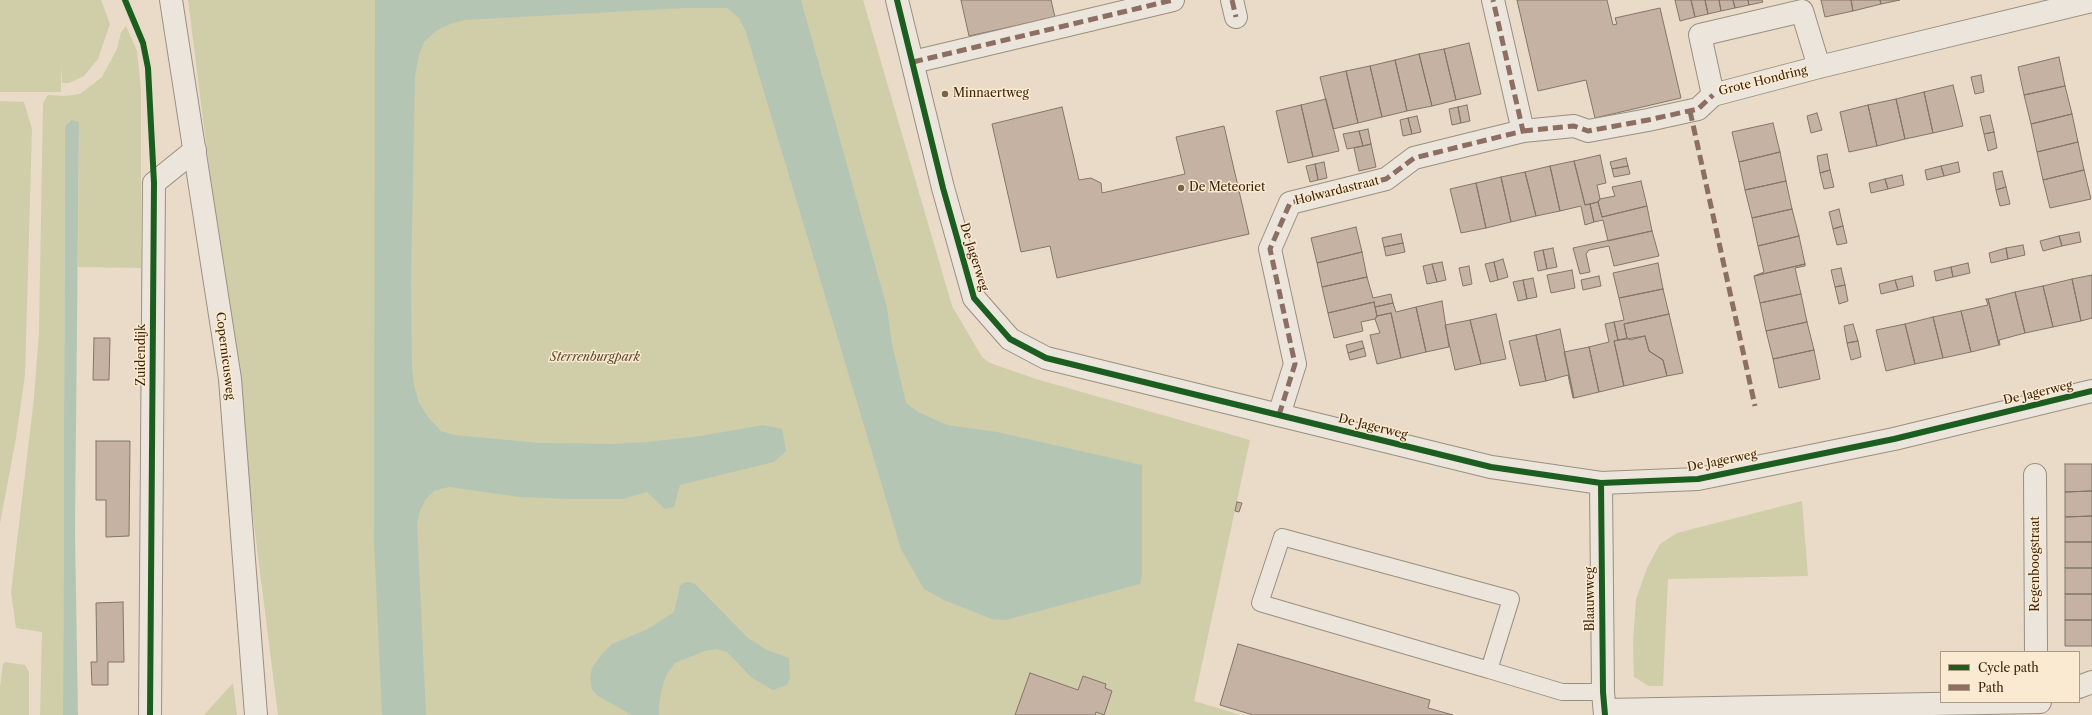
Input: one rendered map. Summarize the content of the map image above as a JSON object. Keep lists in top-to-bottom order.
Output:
{
  "streets": {
    "street": [
      "Grote Hondring",
      "Holwardastraat",
      "De Jagerweg",
      "Zuidendijk",
      "Copernicusweg",
      "Regenboogstraat",
      "Blaauwweg"
    ]
  },
  "crossings": [
    ["Grote Hondring", "Holwardastraat"],
    ["Holwardastraat", "De Jagerweg"],
    ["De Jagerweg", "Blaauwweg"],
    ["Zuidendijk", "Copernicusweg"]
  ],
  "parks": ["Sterrenburgpark"],
  "places": ["Minnaertweg", "De Meteoriet"],
  "legend": ["Cycle path", "Path"]
}
